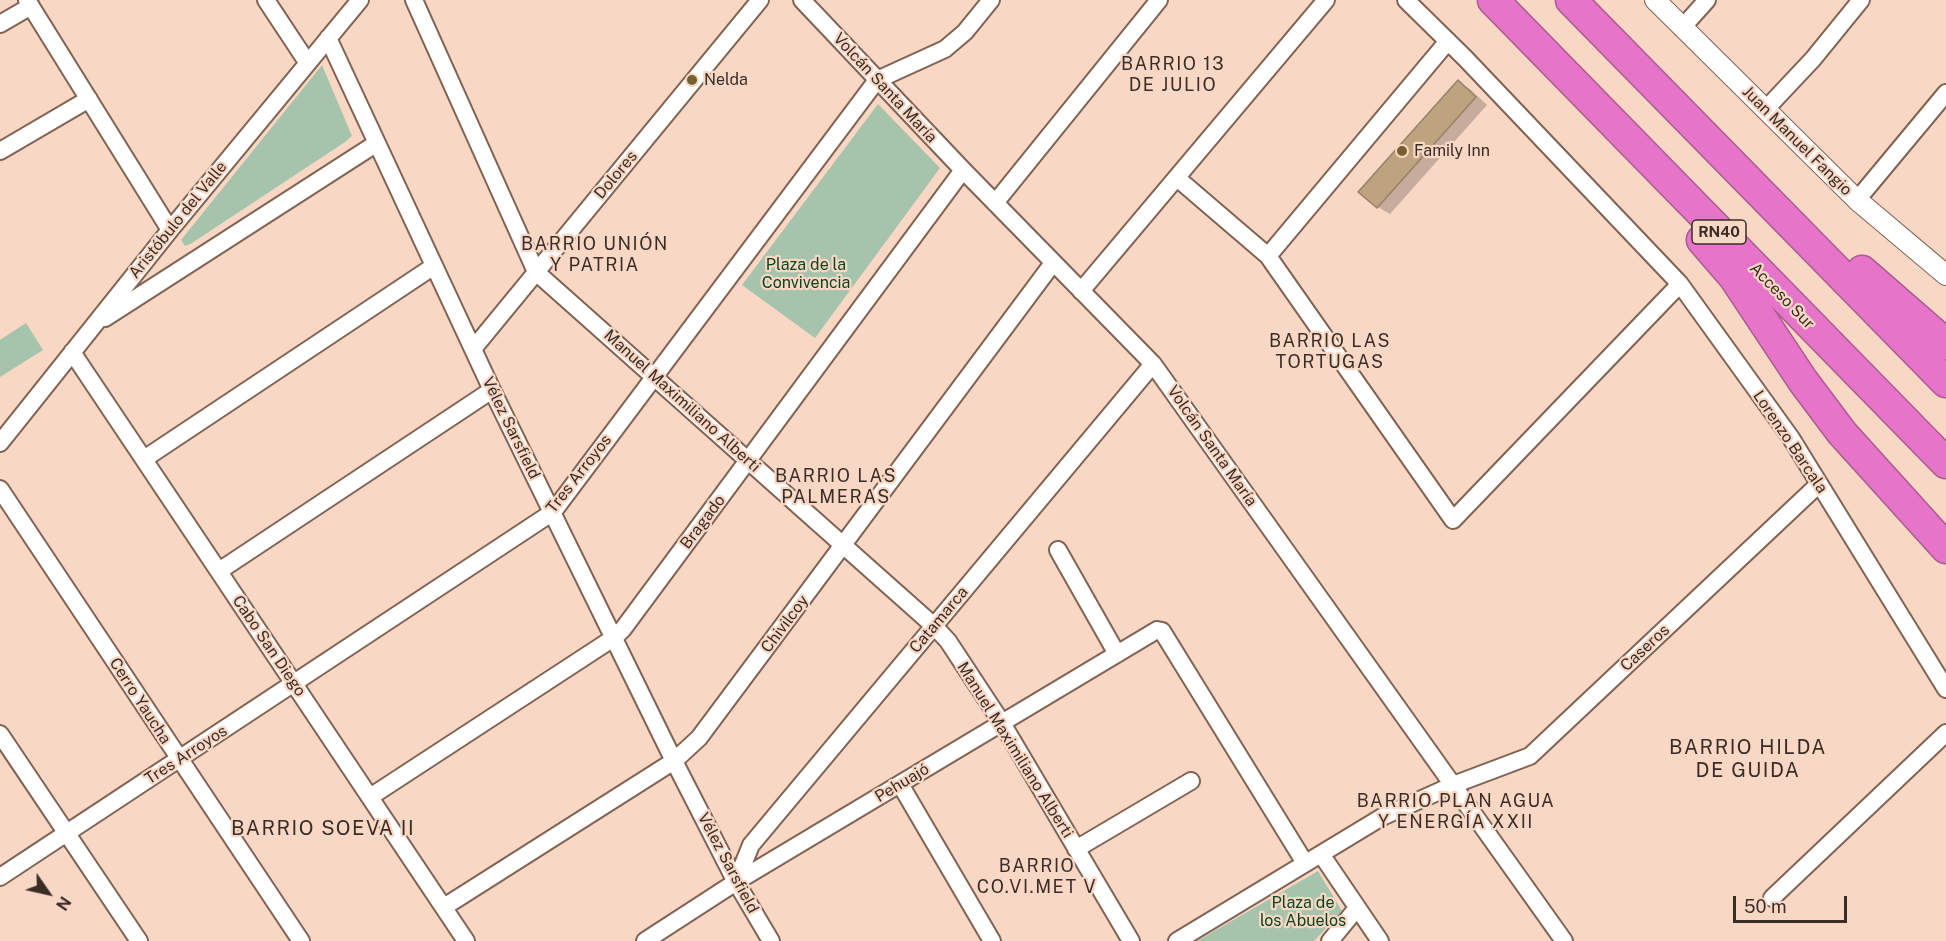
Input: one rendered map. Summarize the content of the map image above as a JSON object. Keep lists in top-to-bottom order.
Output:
{
  "streets": {
    "highway": ["RN40", "Acceso Sur"],
    "street": [
      "Volcán Santa María",
      "Juan Manuel Fangio",
      "Dolores",
      "Aristóbulo del Valle",
      "Manuel Maximiliano Alberti",
      "Vélez Sarsfield",
      "Lorenzo Barcala",
      "Tres Arroyos",
      "Bragado",
      "Catamarca",
      "Chivilcoy",
      "Cabo San Diego",
      "Caseros",
      "Cerro Yaucha",
      "Pehuajó"
    ]
  },
  "crossings": [
    ["Volcán Santa María", "Tres Arroyos"],
    ["Volcán Santa María", "Bragado"],
    ["Volcán Santa María", "Catamarca"],
    ["Volcán Santa María", "Chivilcoy"],
    ["Volcán Santa María", "Caseros"],
    ["Dolores", "Manuel Maximiliano Alberti"],
    ["Dolores", "Vélez Sarsfield"],
    ["Aristóbulo del Valle", "Vélez Sarsfield"],
    ["Aristóbulo del Valle", "Cabo San Diego"],
    ["Manuel Maximiliano Alberti", "Tres Arroyos"],
    ["Manuel Maximiliano Alberti", "Bragado"],
    ["Manuel Maximiliano Alberti", "Catamarca"],
    ["Manuel Maximiliano Alberti", "Chivilcoy"],
    ["Manuel Maximiliano Alberti", "Pehuajó"],
    ["Vélez Sarsfield", "Tres Arroyos"],
    ["Vélez Sarsfield", "Bragado"],
    ["Vélez Sarsfield", "Catamarca"],
    ["Vélez Sarsfield", "Chivilcoy"],
    ["Vélez Sarsfield", "Pehuajó"],
    ["Lorenzo Barcala", "Caseros"],
    ["Tres Arroyos", "Cabo San Diego"],
    ["Tres Arroyos", "Cerro Yaucha"],
    ["Bragado", "Cabo San Diego"],
    ["Catamarca", "Pehuajó"],
    ["Chivilcoy", "Cabo San Diego"],
    ["Caseros", "Pehuajó"]
  ],
  "districts": [
    "BARRIO 13 DE JULIO",
    "BARRIO UNIÓN Y PATRIA",
    "BARRIO LAS TORTUGAS",
    "BARRIO LAS PALMERAS",
    "BARRIO HILDA DE GUIDA",
    "BARRIO PLAN AGUA Y ENERGÍA XXII",
    "BARRIO SOEVA II",
    "BARRIO CO.VI.MET V"
  ],
  "parks": ["Plaza de la Convivencia", "Plaza de los Abuelos"],
  "places": ["Nelda", "Family Inn"],
  "scale_bar": "50 m",
  "north": "bottom right"
}
